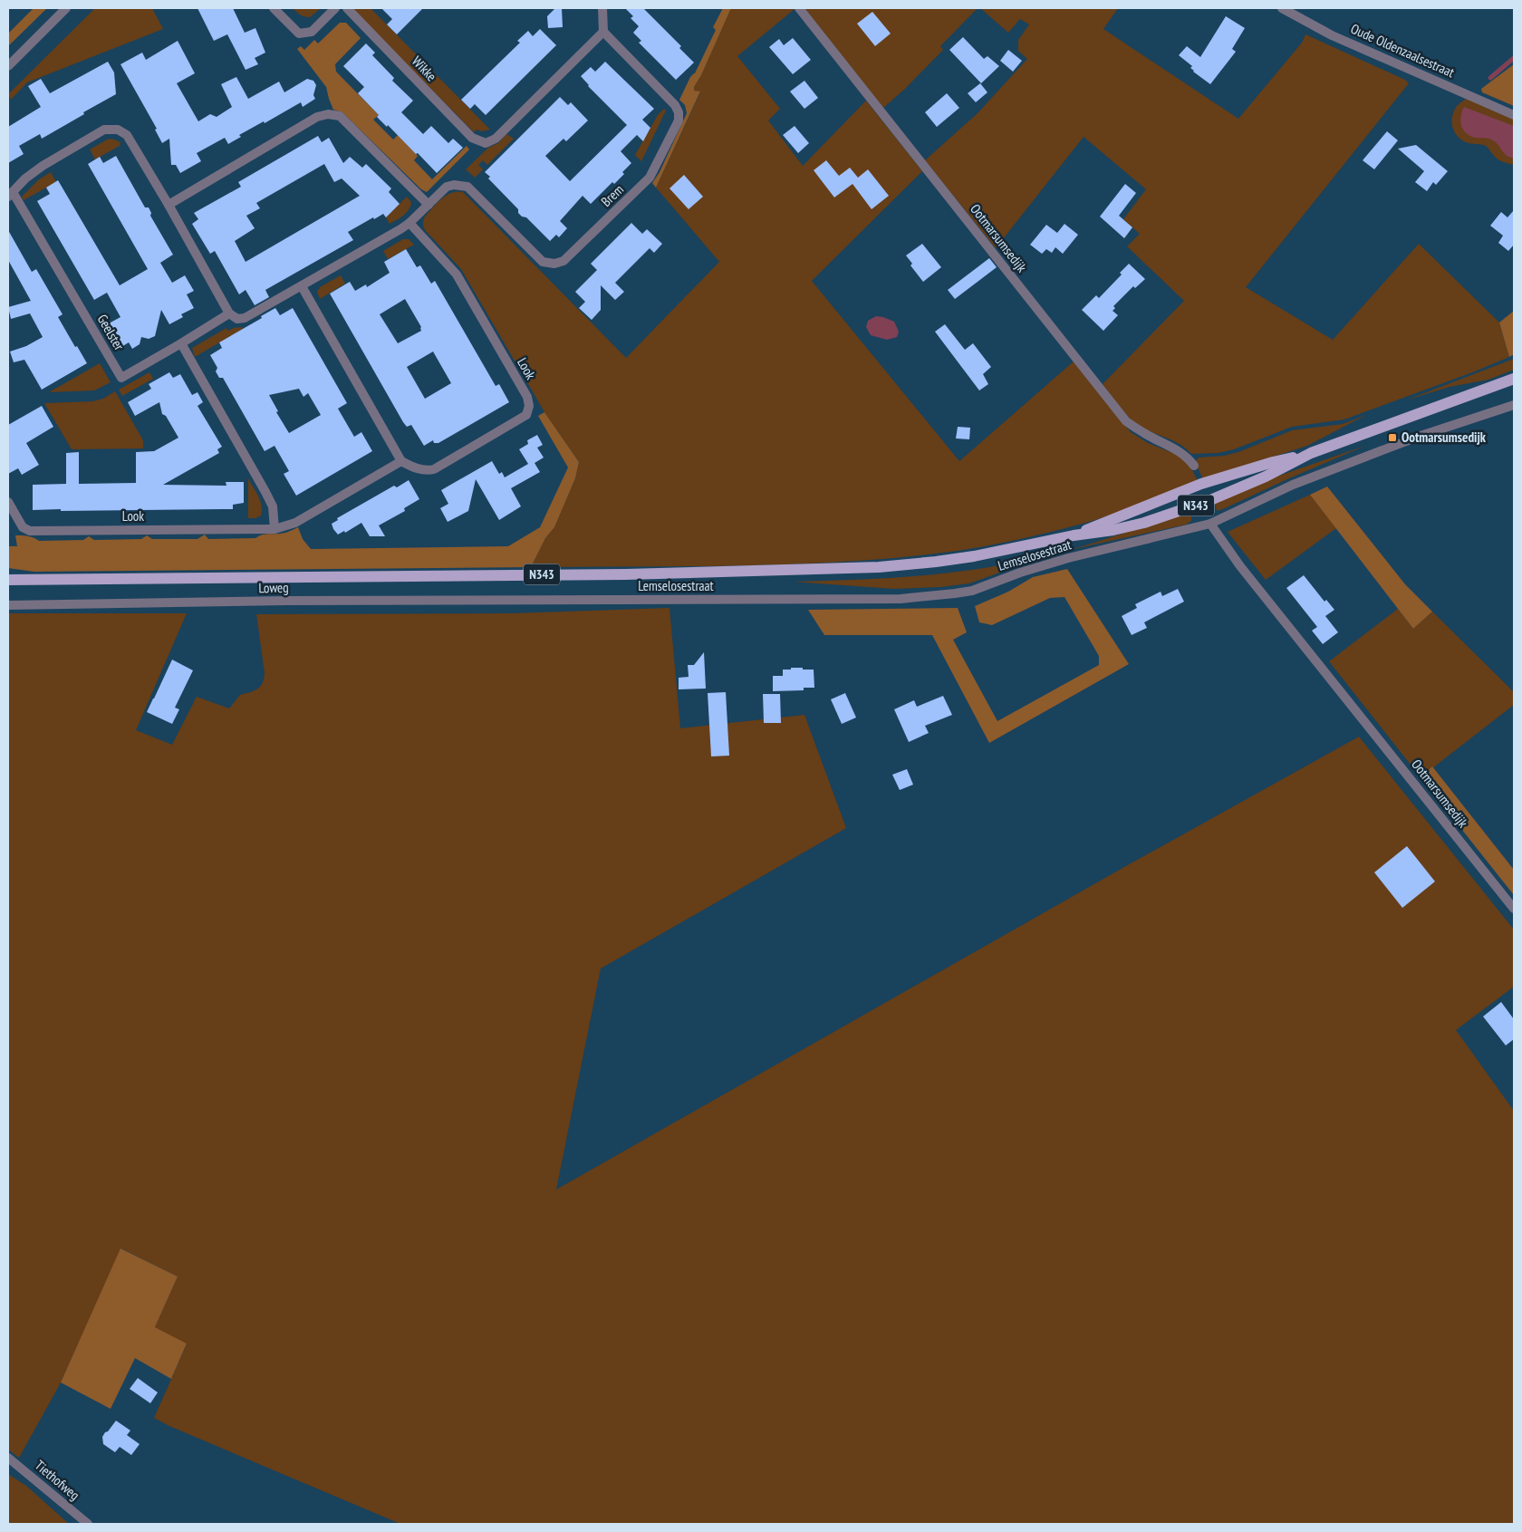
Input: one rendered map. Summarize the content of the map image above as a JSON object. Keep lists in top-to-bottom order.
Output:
{
  "streets": {
    "main road": ["N343"],
    "street": [
      "Oude Oldenzaalsestraat",
      "Wikke",
      "Brem",
      "Ootmarsumsedijk",
      "Geelster",
      "Look",
      "Lemselosestraat",
      "Loweg",
      "Tiethofweg"
    ]
  },
  "crossings": [
    ["Wikke", "Brem"],
    ["Ootmarsumsedijk", "Lemselosestraat"],
    ["Lemselosestraat", "Loweg"]
  ],
  "places": {
    "transit": ["Ootmarsumsedijk"]
  }
}
